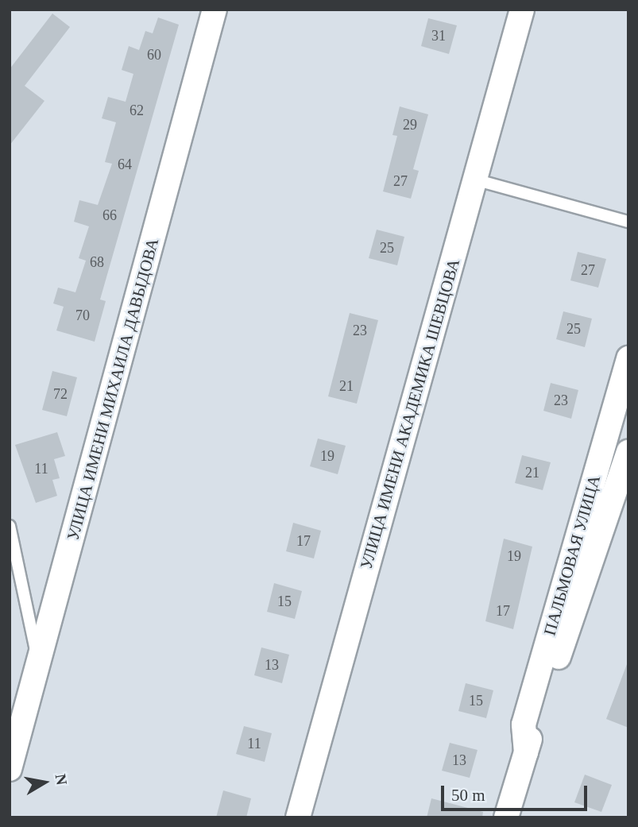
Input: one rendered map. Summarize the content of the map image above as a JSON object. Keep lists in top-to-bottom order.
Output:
{
  "streets": {
    "street": ["УЛИЦА ИМЕНИ МИХАИЛА ДАВЫДОВА", "УЛИЦА ИМЕНИ АКАДЕМИКА ШЕВЦОВА", "ПАЛЬМОВАЯ УЛИЦА"]
  },
  "house_numbers": [
    "31",
    "60",
    "62",
    "29",
    "64",
    "27",
    "66",
    "25",
    "68",
    "27",
    "70",
    "25",
    "23",
    "21",
    "72",
    "23",
    "19",
    "11",
    "21",
    "17",
    "19",
    "15",
    "17",
    "13",
    "15",
    "11",
    "13"
  ],
  "scale_bar": "50 m",
  "north": "right"
}
